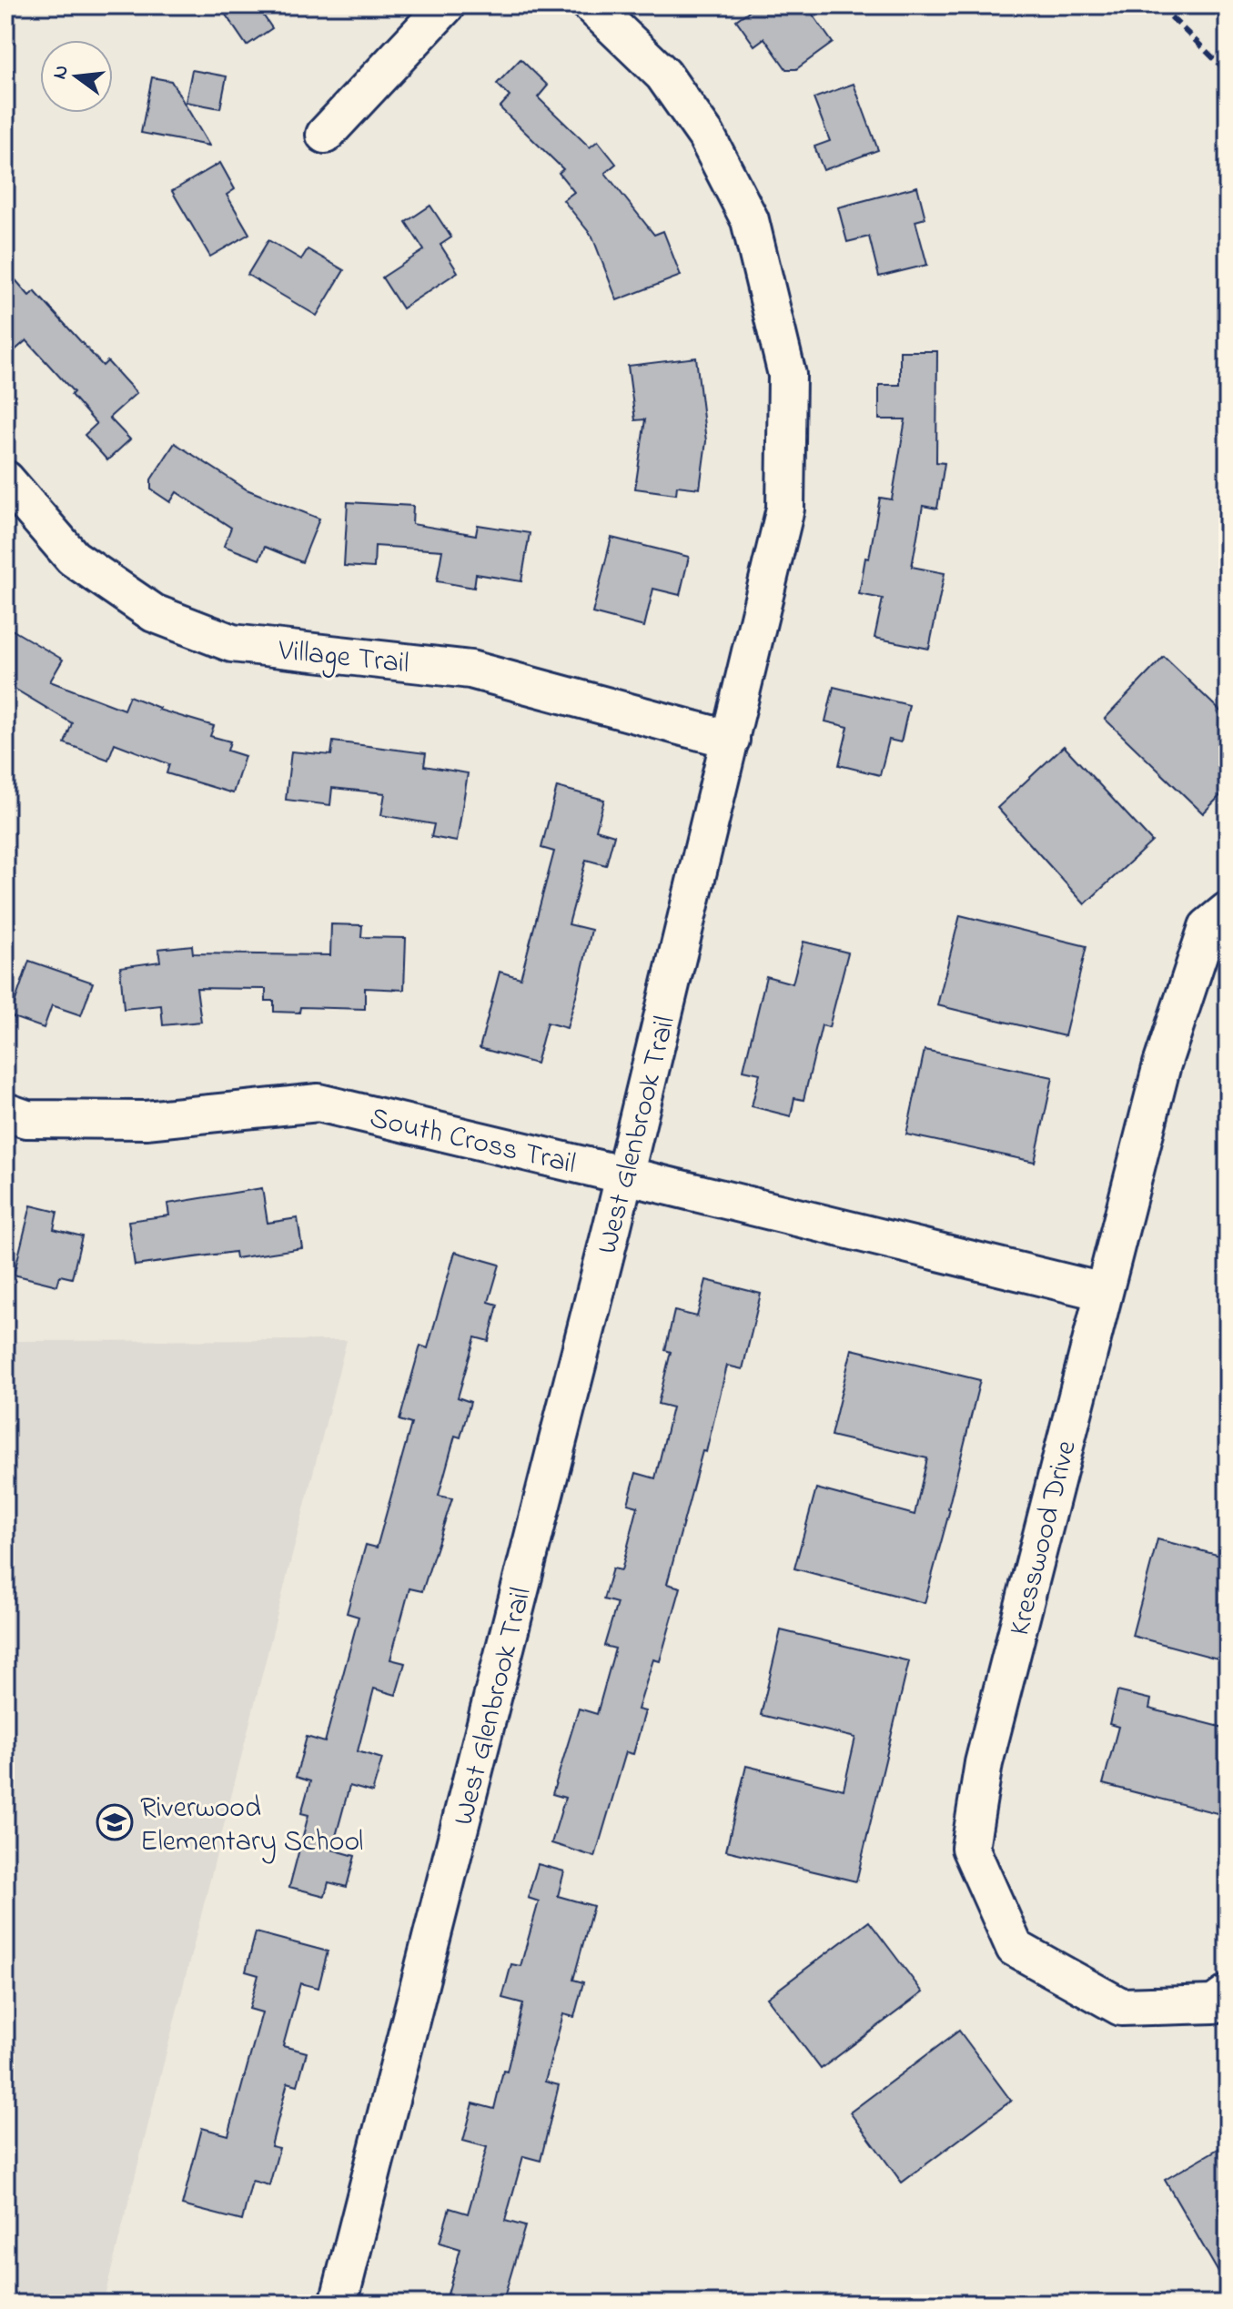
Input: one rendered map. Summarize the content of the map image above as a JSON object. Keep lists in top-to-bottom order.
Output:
{
  "streets": {
    "street": [
      "Village Trail",
      "West Glenbrook Trail",
      "South Cross Trail",
      "Kresswood Drive"
    ]
  },
  "crossings": [
    ["Village Trail", "West Glenbrook Trail"],
    ["West Glenbrook Trail", "South Cross Trail"],
    ["South Cross Trail", "Kresswood Drive"]
  ],
  "places": {
    "school or university": ["Riverwood Elementary School"]
  },
  "north": "left"
}
